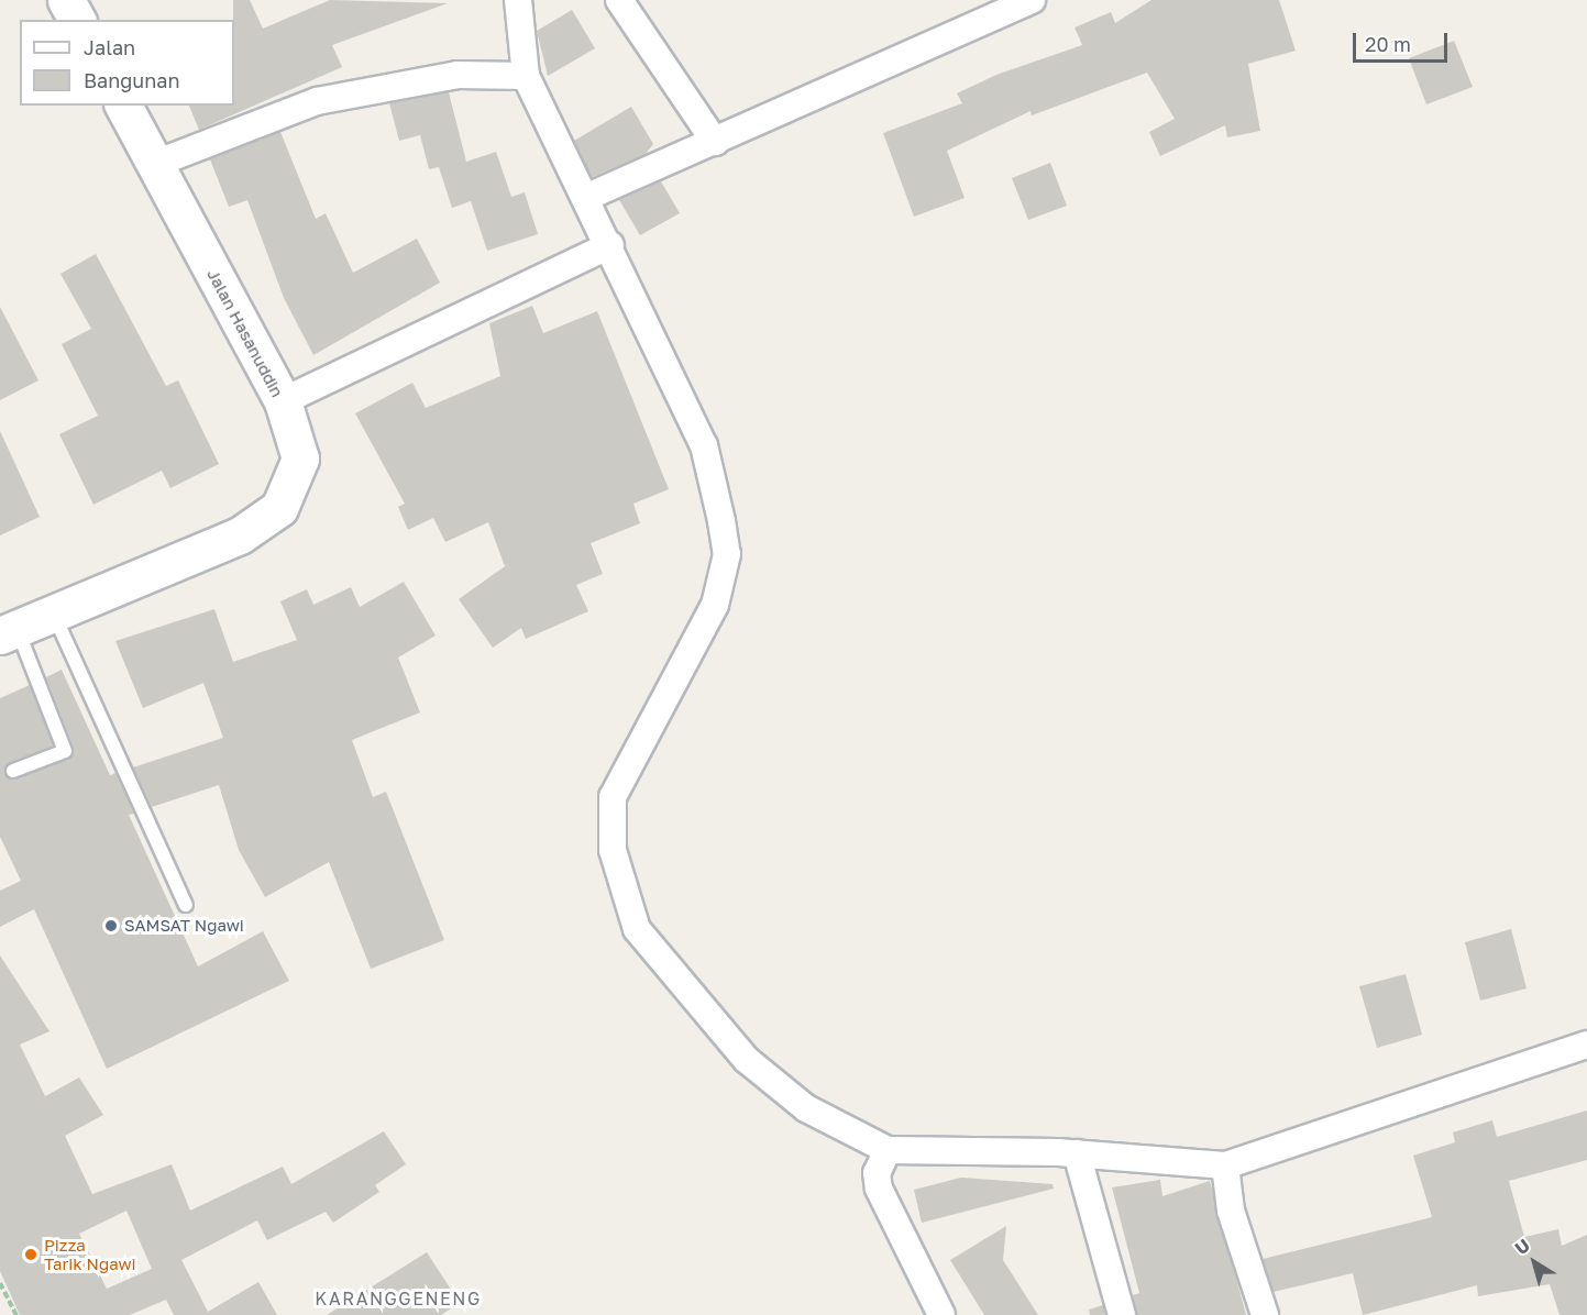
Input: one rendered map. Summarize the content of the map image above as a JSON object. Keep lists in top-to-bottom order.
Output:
{
  "streets": {
    "street": ["Jalan Hasanuddin"]
  },
  "districts": ["KARANGGENENG"],
  "places": ["SAMSAT Ngawi", "Pizza Tarik Ngawi"],
  "legend": ["Jalan", "Bangunan"],
  "scale_bar": "20 m",
  "north": "top left"
}
